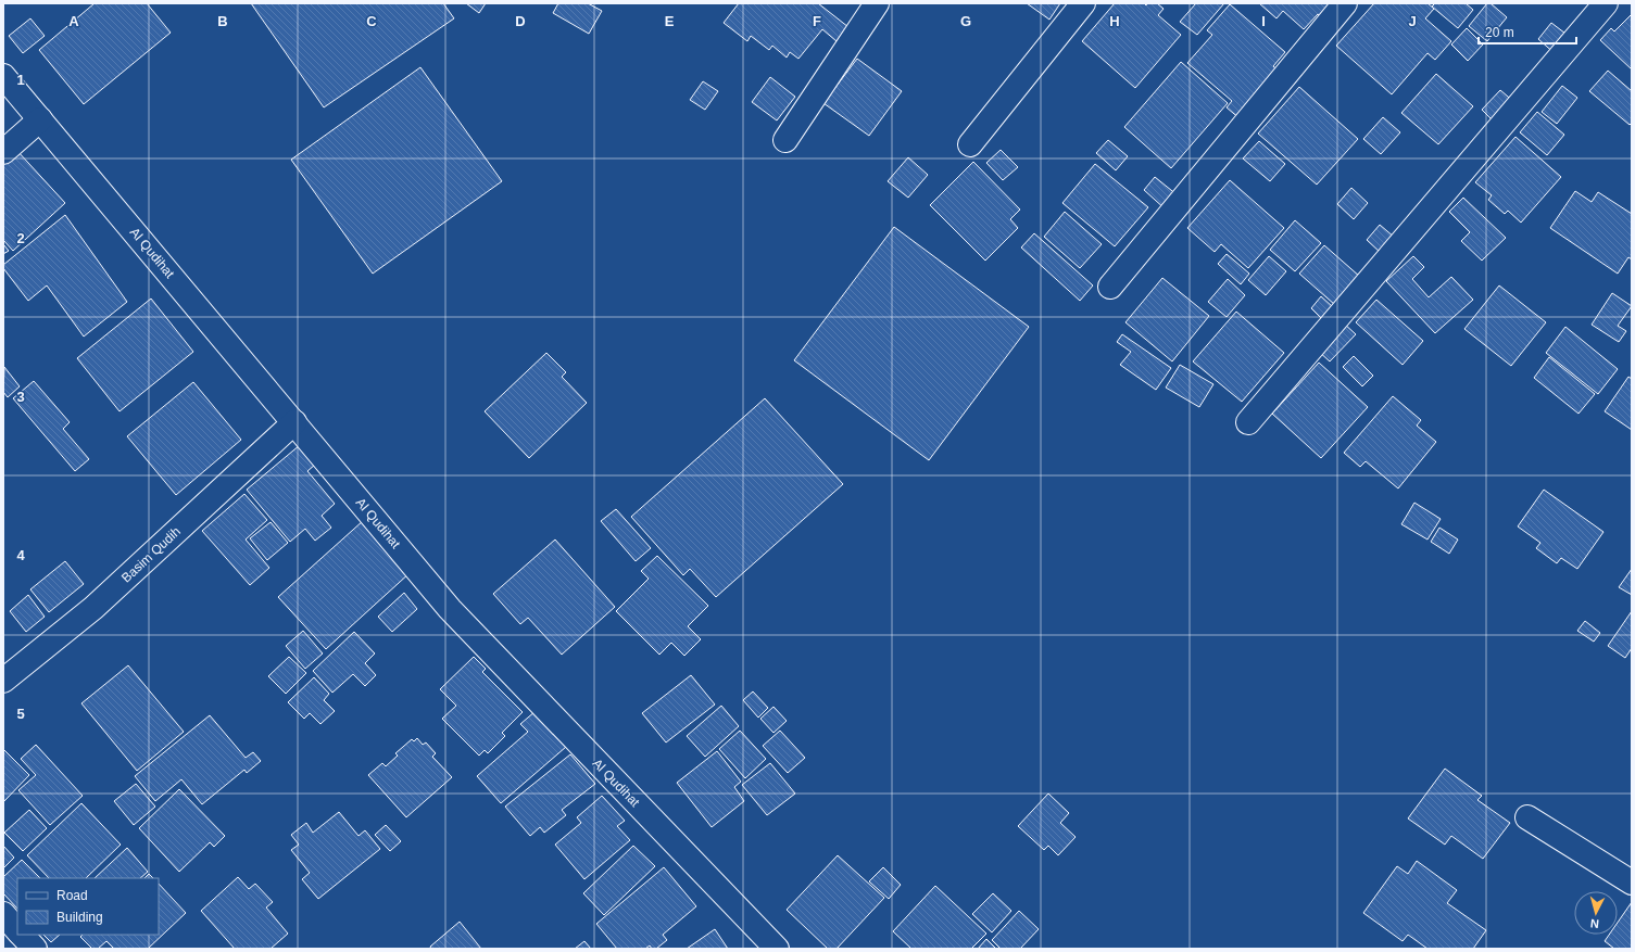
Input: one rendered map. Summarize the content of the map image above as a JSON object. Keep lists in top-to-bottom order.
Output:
{
  "streets": {
    "street": ["Al Qudihat", "Basim Qudih"]
  },
  "crossings": [
    ["Al Qudihat", "Basim Qudih"]
  ],
  "legend": ["Road", "Building"],
  "scale_bar": "20 m",
  "north": "bottom",
  "grid": {
    "columns": [
      "A",
      "B",
      "C",
      "D",
      "E",
      "F",
      "G",
      "H",
      "I",
      "J"
    ],
    "rows": [
      "1",
      "2",
      "3",
      "4",
      "5"
    ]
  }
}
